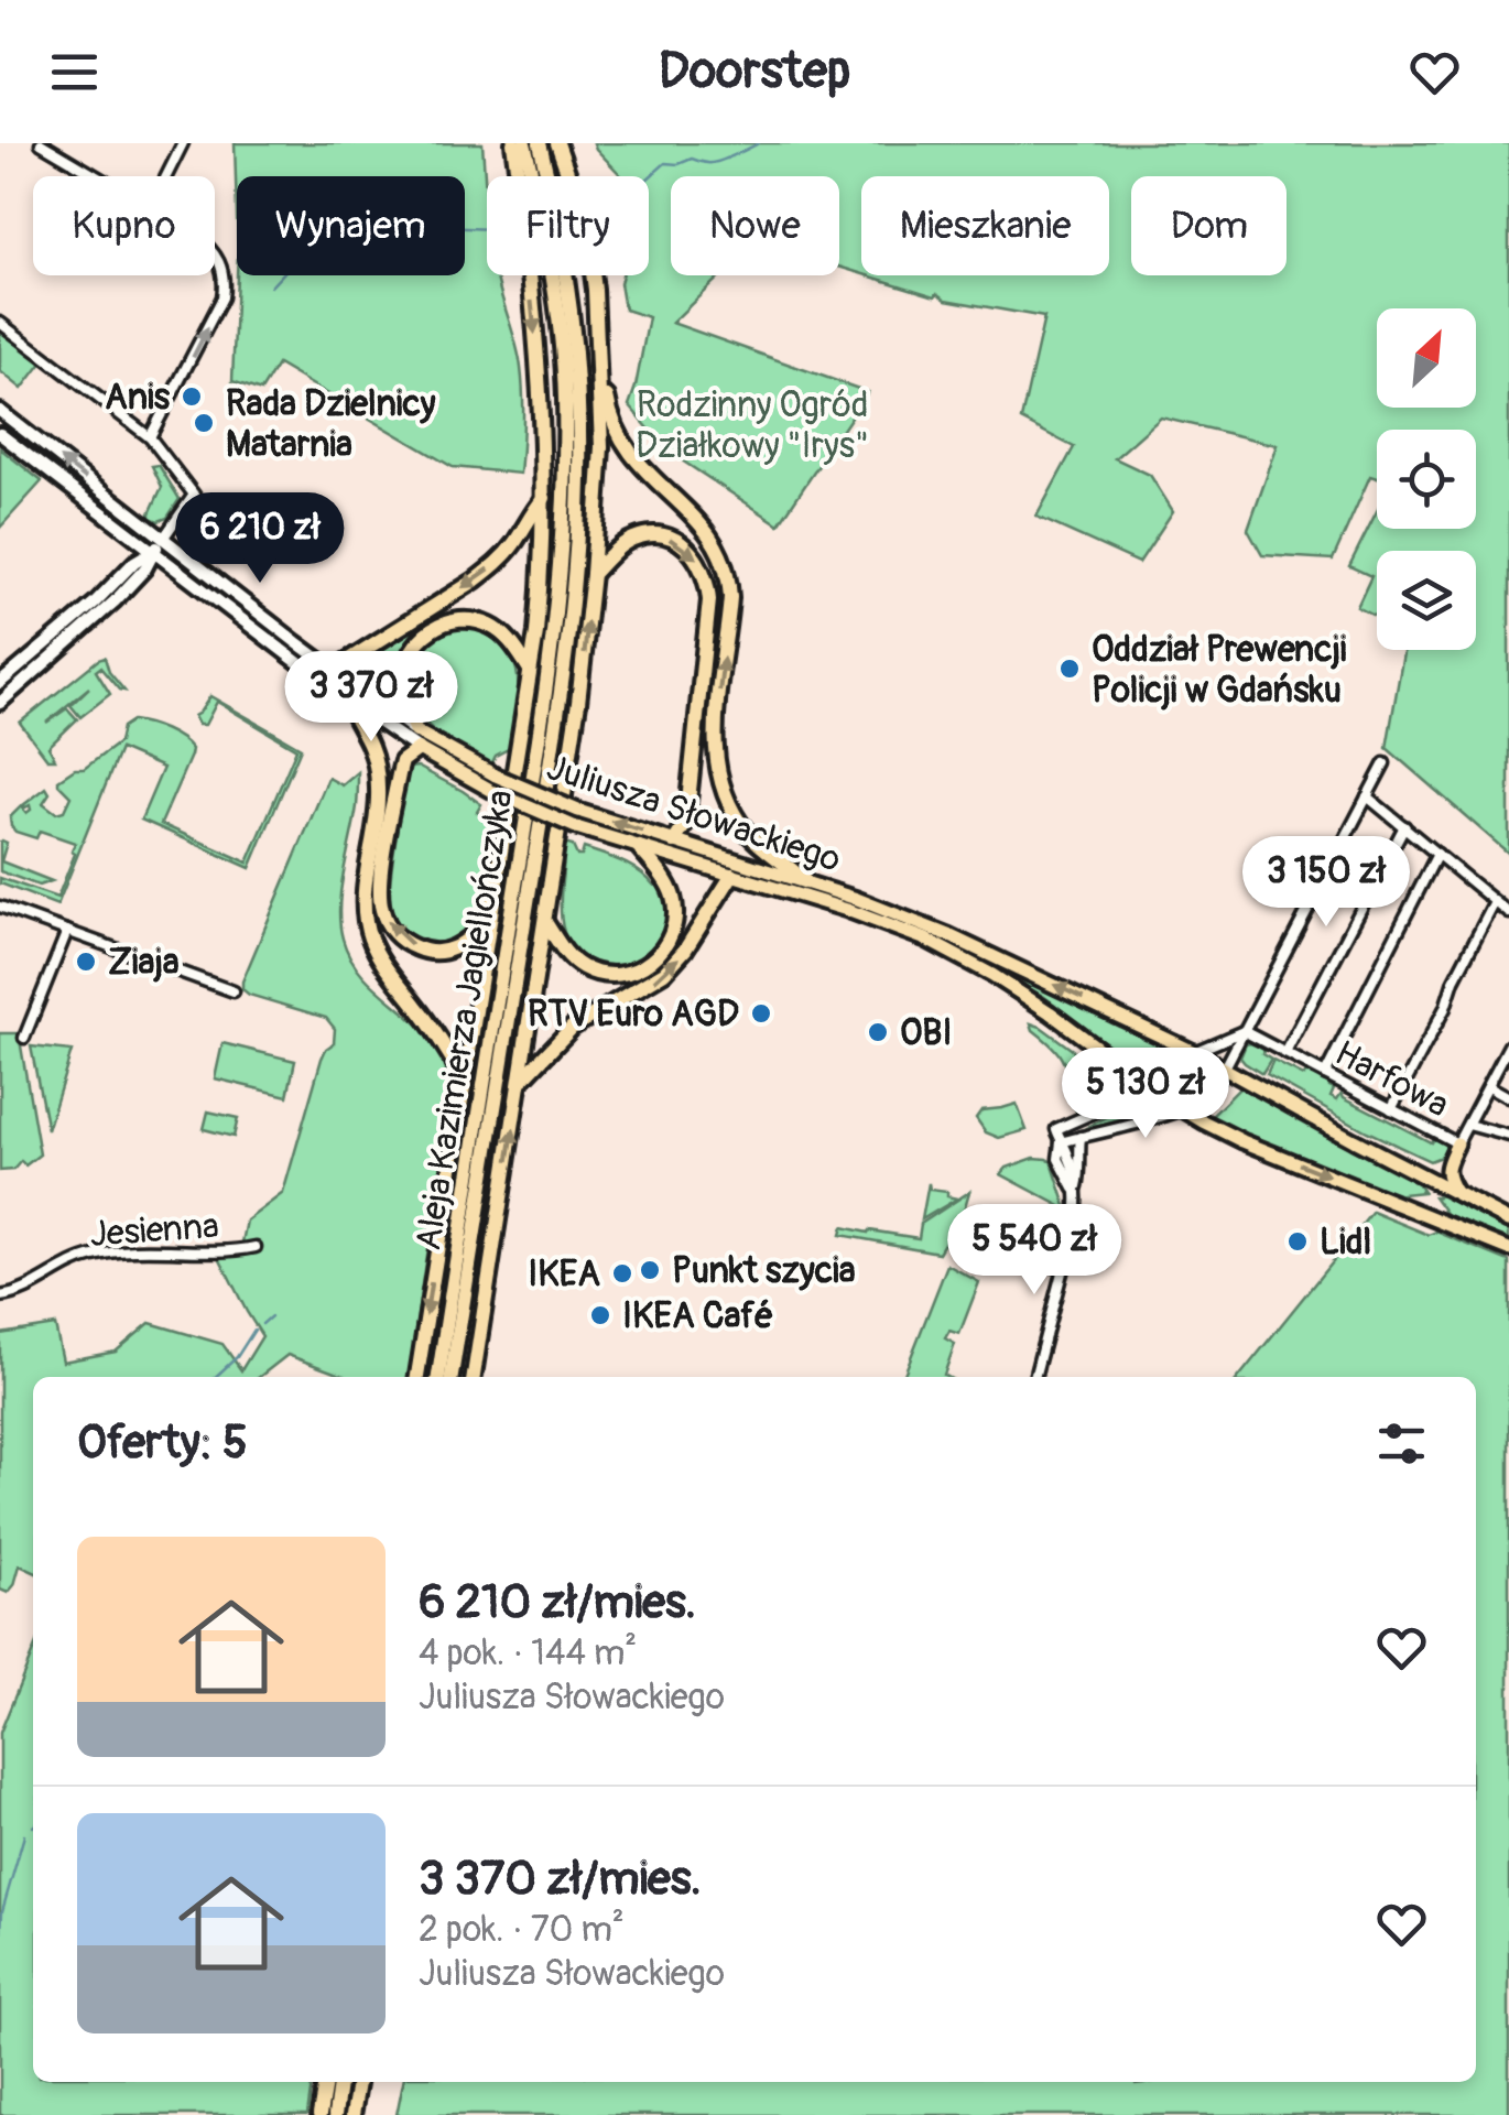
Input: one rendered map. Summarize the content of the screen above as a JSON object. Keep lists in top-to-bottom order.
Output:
{
  "streets": {
    "highway": ["Aleja Kazimierza Jagiellończyka"],
    "main road": ["Juliusza Słowackiego"],
    "street": ["Harfowa", "Jesienna"]
  },
  "parks": ["Rodzinny Ogród Działkowy \"Irys\""],
  "places": [
    "Anis",
    "Rada Dzielnicy Matarnia",
    "Oddział Prewencji Policji w Gdańsku",
    "Ziaja",
    "RTV Euro AGD",
    "OBI",
    "Lidl",
    "Punkt szycia",
    "IKEA",
    "IKEA Café"
  ],
  "north": "top right",
  "page": {
    "header": "Doorstep",
    "chip": [
      "Kupno",
      "Wynajem",
      "Filtry",
      "Nowe",
      "Mieszkanie",
      "Dom"
    ],
    "price": [
      "6 210 zł",
      "3 370 zł",
      "3 150 zł",
      "5 130 zł",
      "5 540 zł"
    ],
    "heading": "Oferty: 5",
    "list": [
      {
        "name": "6 210 zł/mies.",
        "note": "4 pok. · 144 m² · Juliusza Słowackiego"
      },
      {
        "name": "3 370 zł/mies.",
        "note": "2 pok. · 70 m² · Juliusza Słowackiego"
      }
    ]
  }
}
